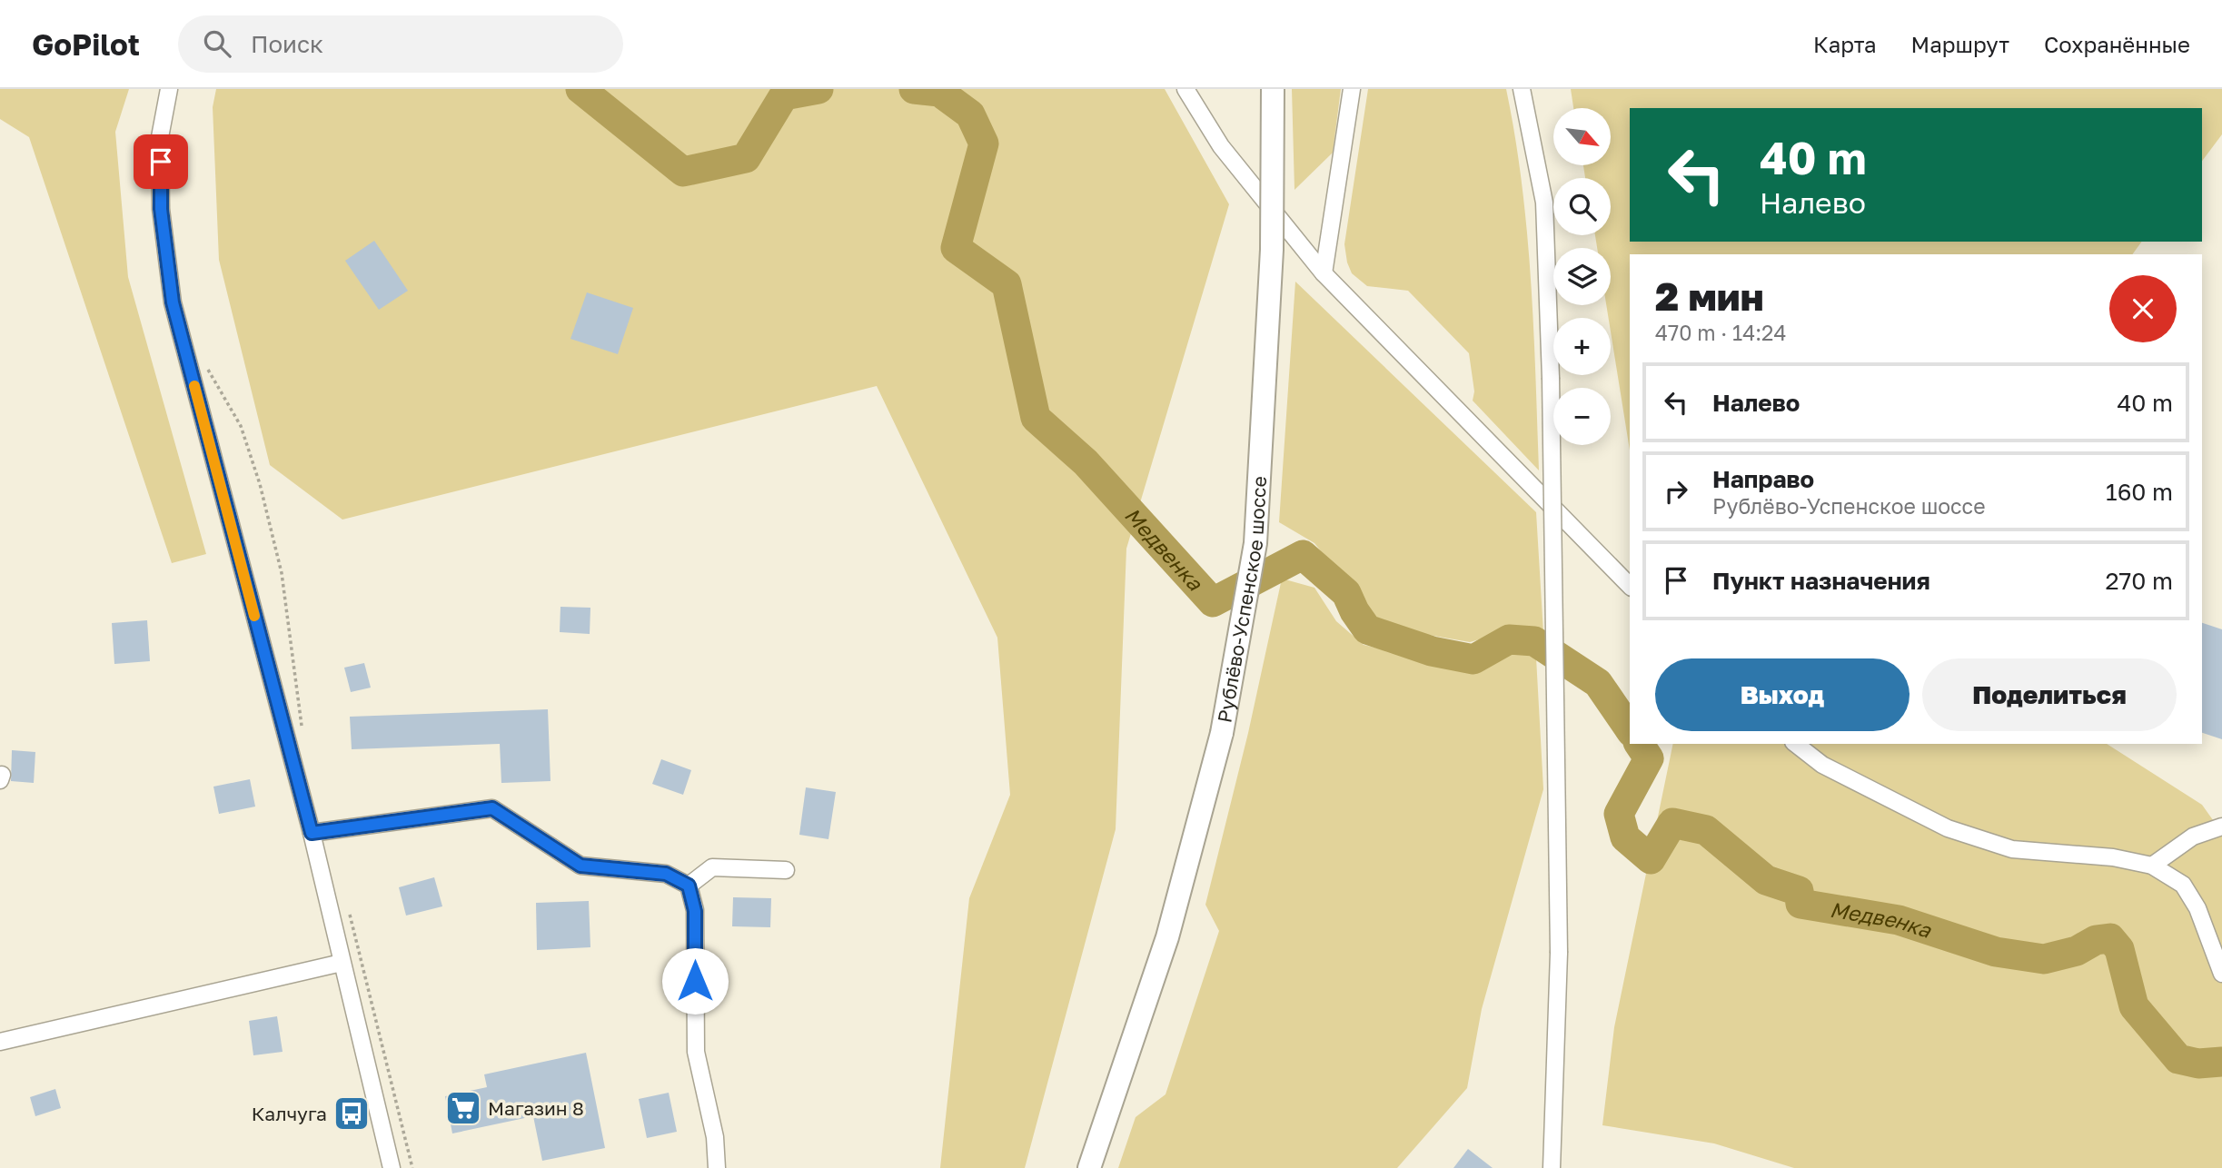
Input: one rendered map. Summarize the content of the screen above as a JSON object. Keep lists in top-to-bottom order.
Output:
{
  "streets": {
    "main road": ["Рублёво-Успенское шоссе"]
  },
  "water": ["Медвенка"],
  "places": {
    "supermarket": ["Магазин 8"],
    "bus stop": ["Калчуга"]
  },
  "north": "bottom right",
  "page": {
    "header": "GoPilot",
    "search": "Поиск",
    "nav": ["Карта", "Маршрут", "Сохранённые"],
    "map_buttons": ["+", "−"],
    "turn": ["40 m", "Налево"],
    "heading": ["2 мин", "470 m · 14:24"],
    "list": [
      {
        "name": "Налево",
        "value": "40 m"
      },
      {
        "name": "Направо",
        "note": "Рублёво-Успенское шоссе",
        "value": "160 m"
      },
      {
        "name": "Пункт назначения",
        "value": "270 m"
      }
    ],
    "buttons": ["Выход", "Поделиться"]
  }
}
